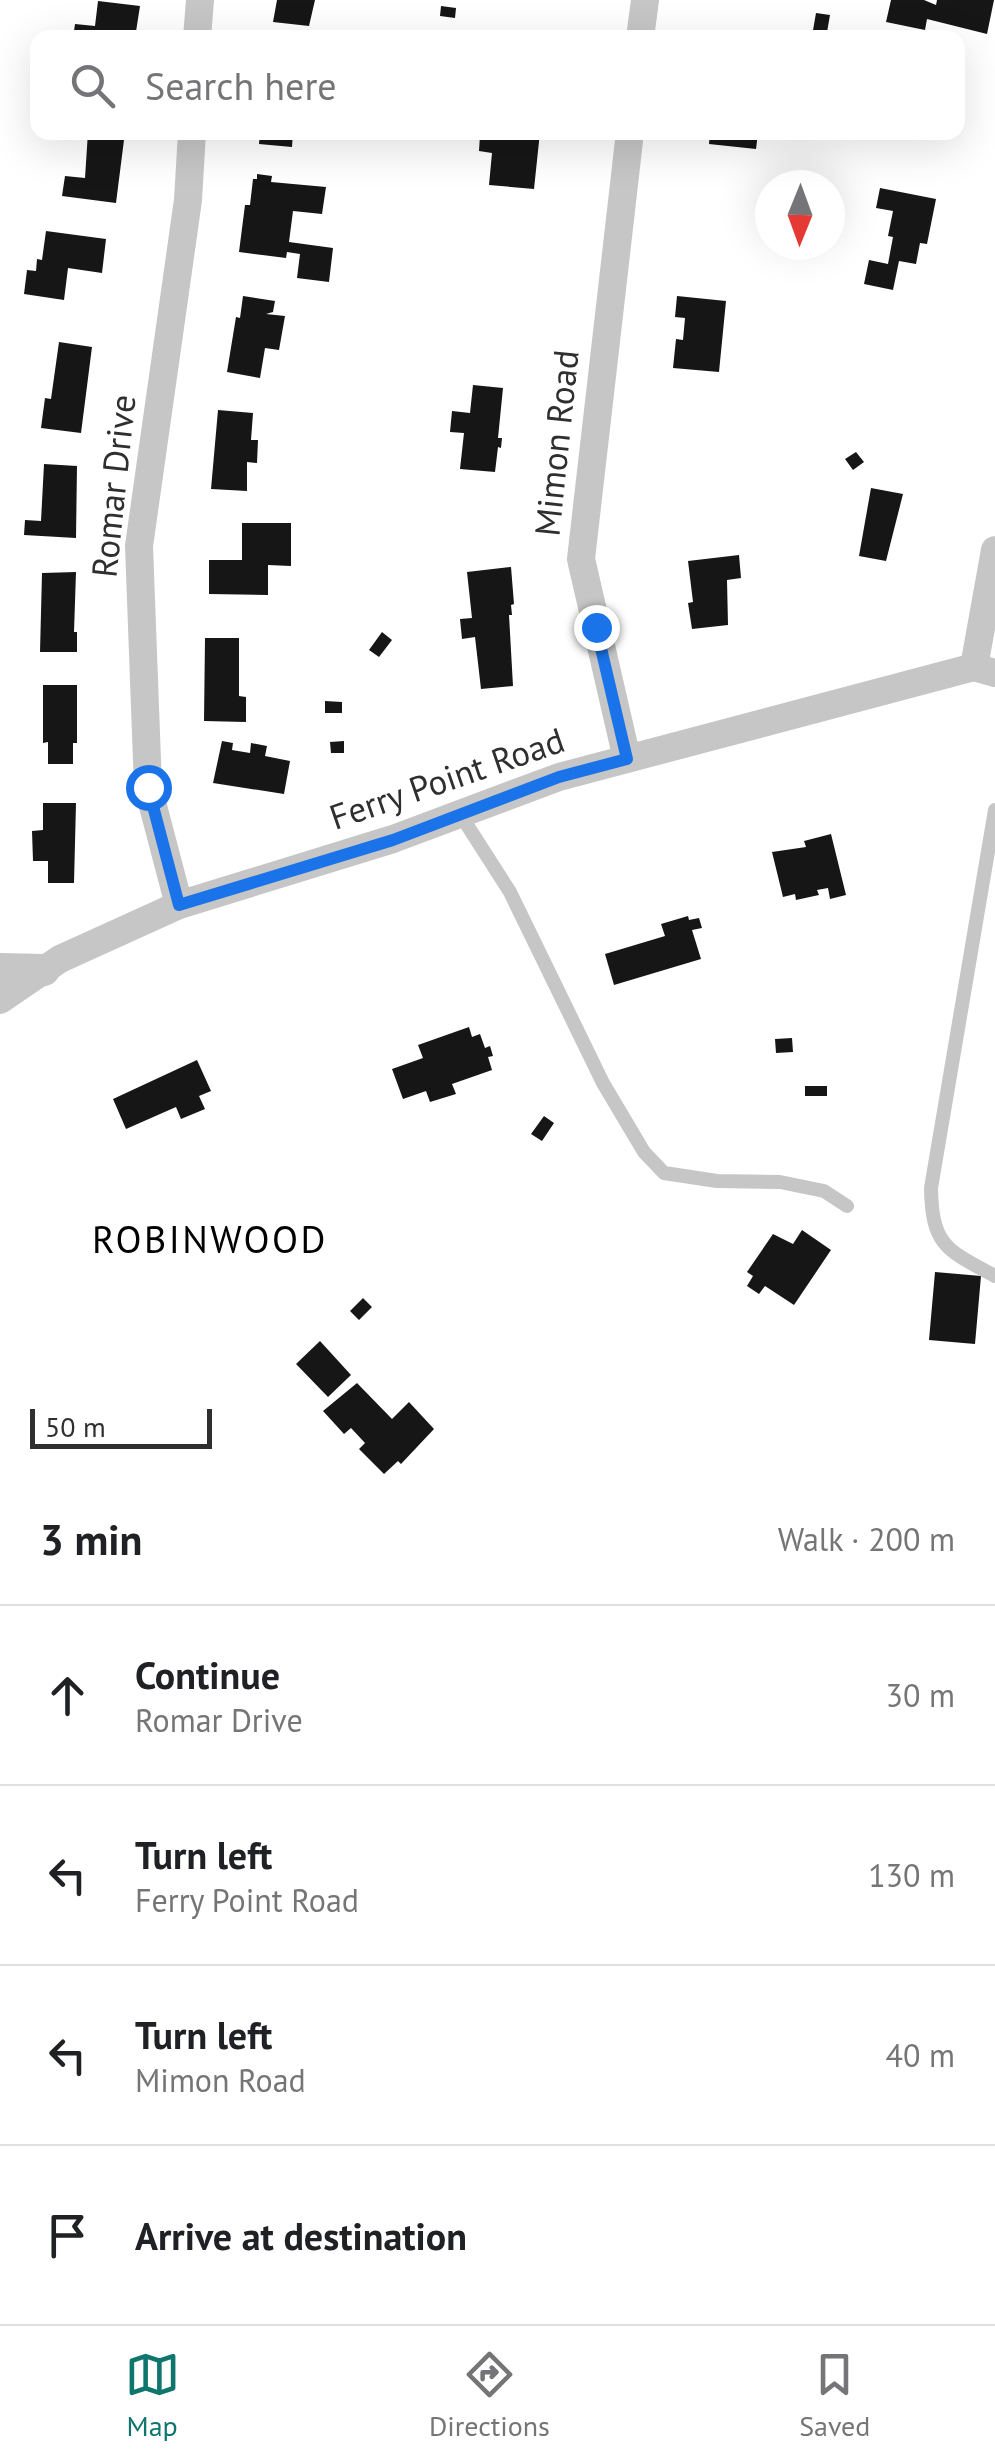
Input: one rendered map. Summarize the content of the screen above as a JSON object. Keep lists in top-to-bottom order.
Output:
{
  "streets": {
    "street": ["Mimon Road", "Romar Drive", "Ferry Point Road"]
  },
  "crossings": [
    ["Mimon Road", "Ferry Point Road"],
    ["Romar Drive", "Ferry Point Road"]
  ],
  "districts": ["ROBINWOOD"],
  "scale_bar": "50 m",
  "north": "bottom",
  "page": {
    "search": "Search here",
    "scale": "50 m",
    "heading": ["3 min", "Walk · 200 m"],
    "list": [
      ["Continue", "Romar Drive", "30 m"],
      ["Turn left", "Ferry Point Road", "130 m"],
      ["Turn left", "Mimon Road", "40 m"],
      "Arrive at destination"
    ],
    "nav": ["Map", "Directions", "Saved"]
  }
}
